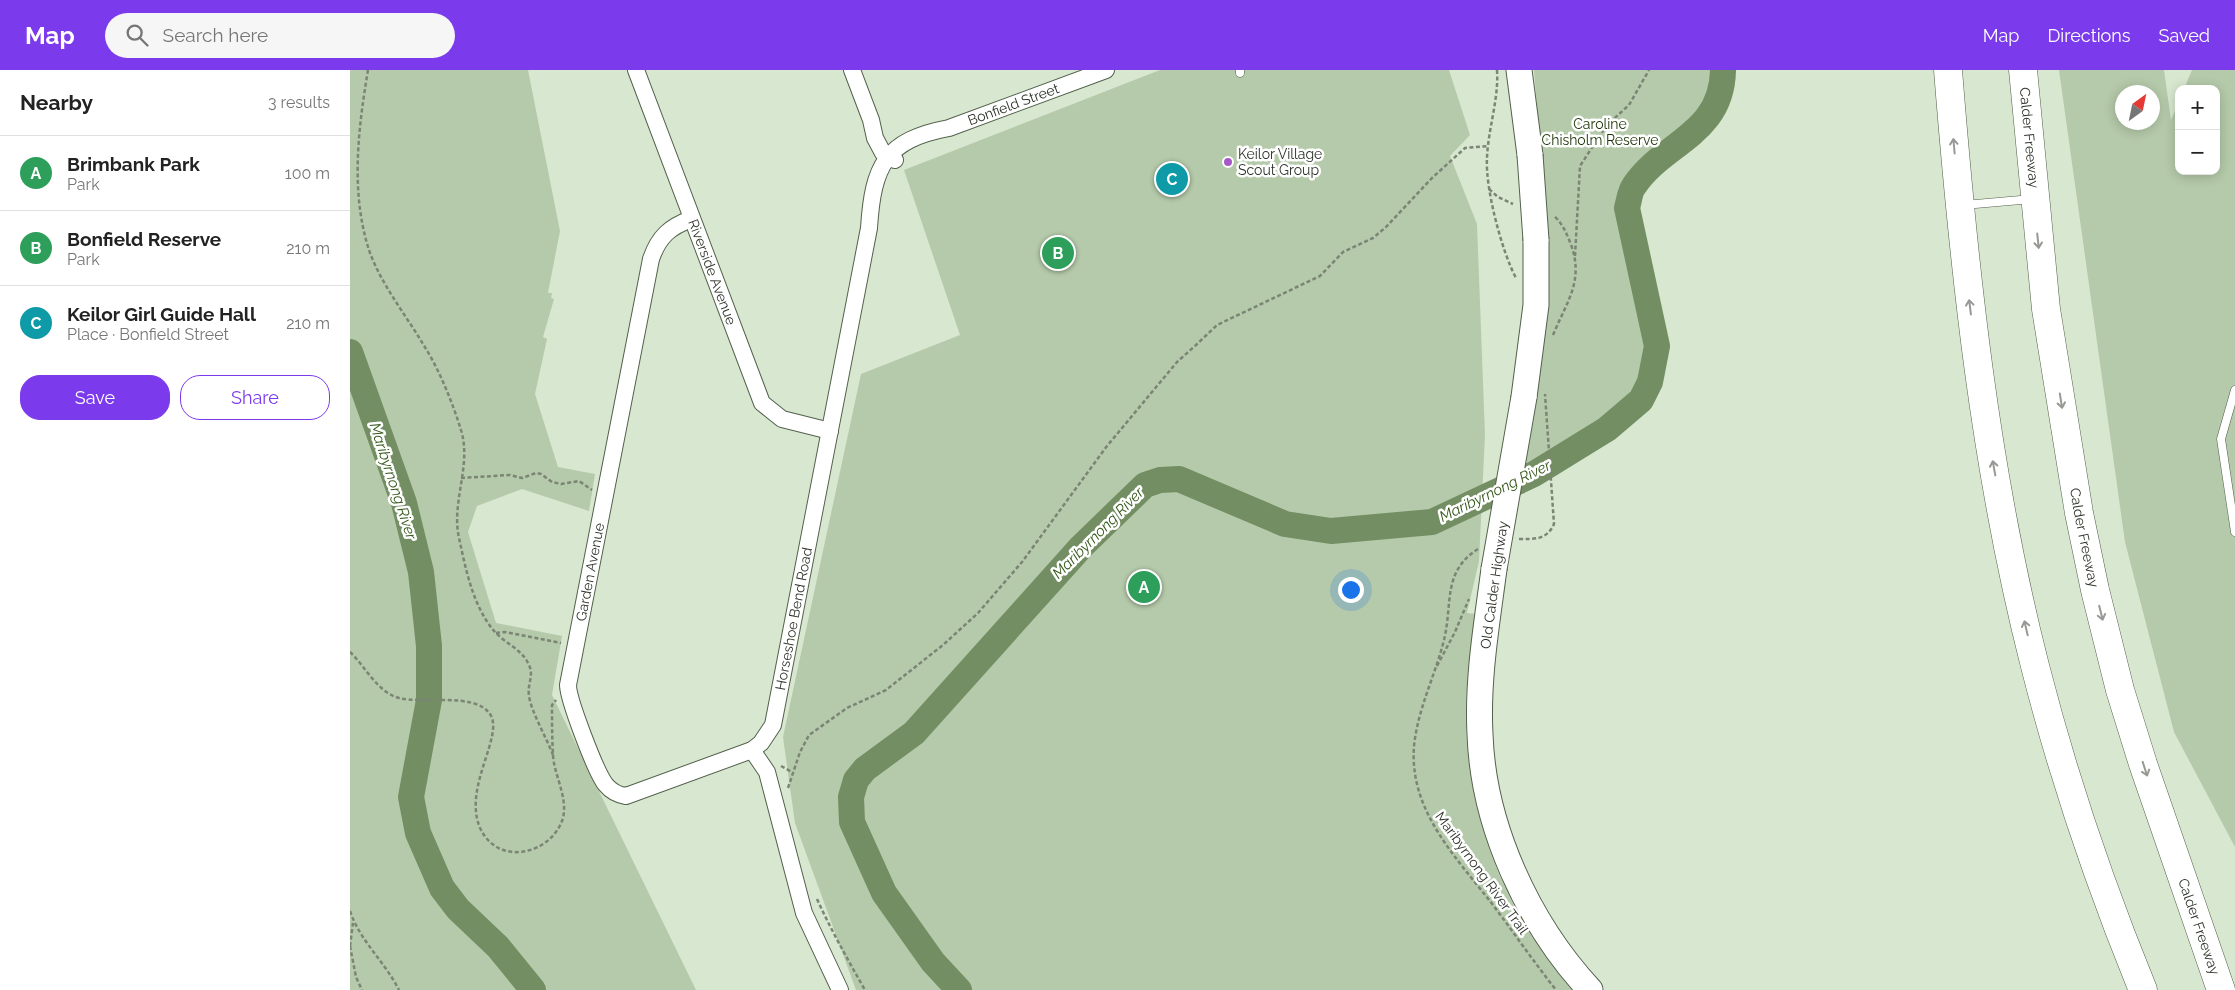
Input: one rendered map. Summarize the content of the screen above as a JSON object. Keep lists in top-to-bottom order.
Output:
{
  "streets": {
    "highway": ["Calder Freeway"],
    "main road": ["Old Calder Highway"],
    "street": [
      "Bonfield Street",
      "Riverside Avenue",
      "Garden Avenue",
      "Horseshoe Bend Road"
    ],
    "path": ["Maribyrnong River Trail"]
  },
  "crossings": [
    ["Bonfield Street", "Horseshoe Bend Road"],
    ["Riverside Avenue", "Garden Avenue"],
    ["Riverside Avenue", "Horseshoe Bend Road"]
  ],
  "water": ["Maribyrnong River"],
  "parks": ["Caroline Chisholm Reserve"],
  "places": ["Keilor Village Scout Group"],
  "north": "top right",
  "page": {
    "header": "Map",
    "search": "Search here",
    "nav": ["Map", "Directions", "Saved"],
    "heading": ["Nearby", "3 results"],
    "map_buttons": ["+", "−"],
    "list": [
      {
        "mark": "A",
        "name": "Brimbank Park",
        "note": "Park",
        "value": "100 m"
      },
      {
        "mark": "B",
        "name": "Bonfield Reserve",
        "note": "Park",
        "value": "210 m"
      },
      {
        "mark": "C",
        "name": "Keilor Girl Guide Hall",
        "note": "Place · Bonfield Street",
        "value": "210 m"
      }
    ],
    "pins": ["C", "B", "A"],
    "buttons": ["Save", "Share"]
  }
}
